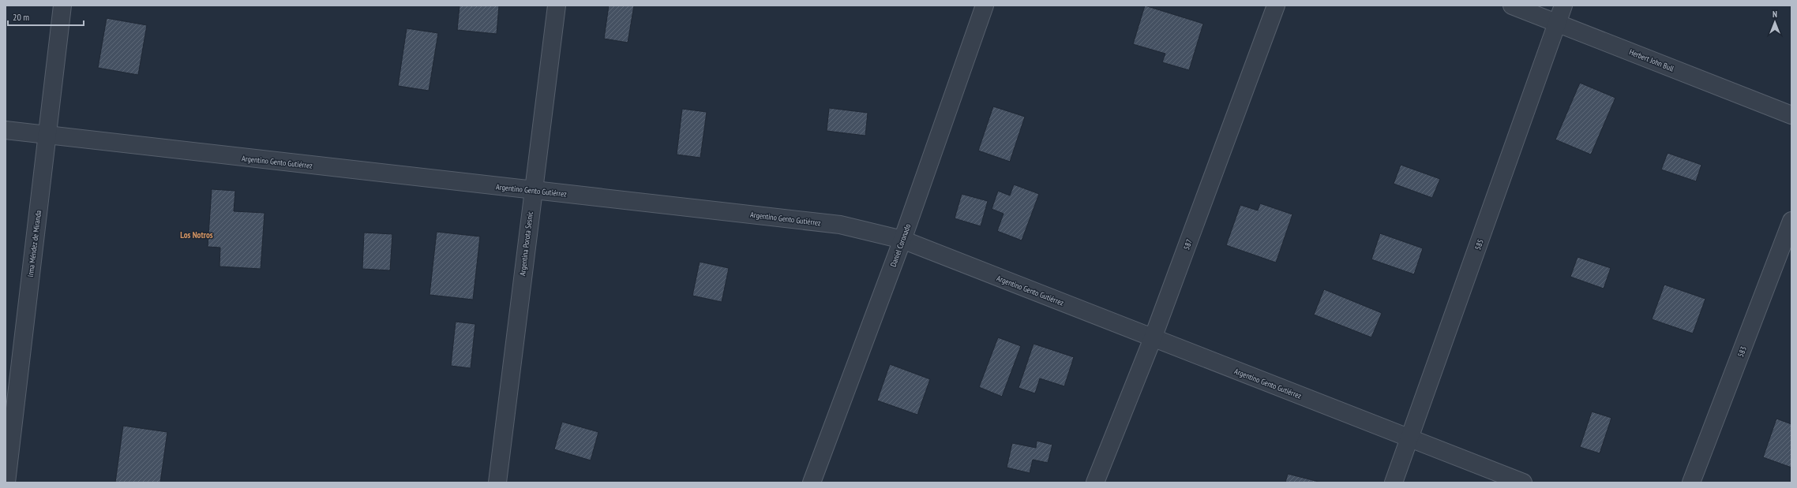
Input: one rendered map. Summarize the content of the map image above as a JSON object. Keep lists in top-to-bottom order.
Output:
{
  "streets": {
    "street": [
      "Herbert John Bull",
      "Argentino Gento Gutiérrez",
      "Irma Méndez de Miranda",
      "Argentina Porota Sesnic",
      "587",
      "585",
      "Daniel Coronado",
      "583"
    ]
  },
  "crossings": [
    ["Herbert John Bull", "585"],
    ["Argentino Gento Gutiérrez", "Irma Méndez de Miranda"],
    ["Argentino Gento Gutiérrez", "Argentina Porota Sesnic"],
    ["Argentino Gento Gutiérrez", "587"],
    ["Argentino Gento Gutiérrez", "585"],
    ["Argentino Gento Gutiérrez", "Daniel Coronado"]
  ],
  "districts": ["Los Notros"],
  "scale_bar": "20 m",
  "north": "top"
}
